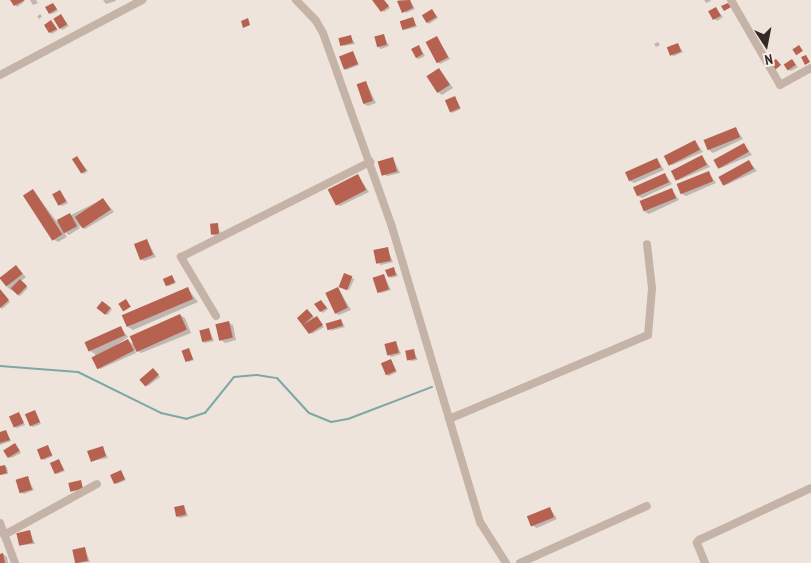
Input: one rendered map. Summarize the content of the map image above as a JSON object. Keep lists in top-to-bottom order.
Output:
{
  "north": "bottom"
}
